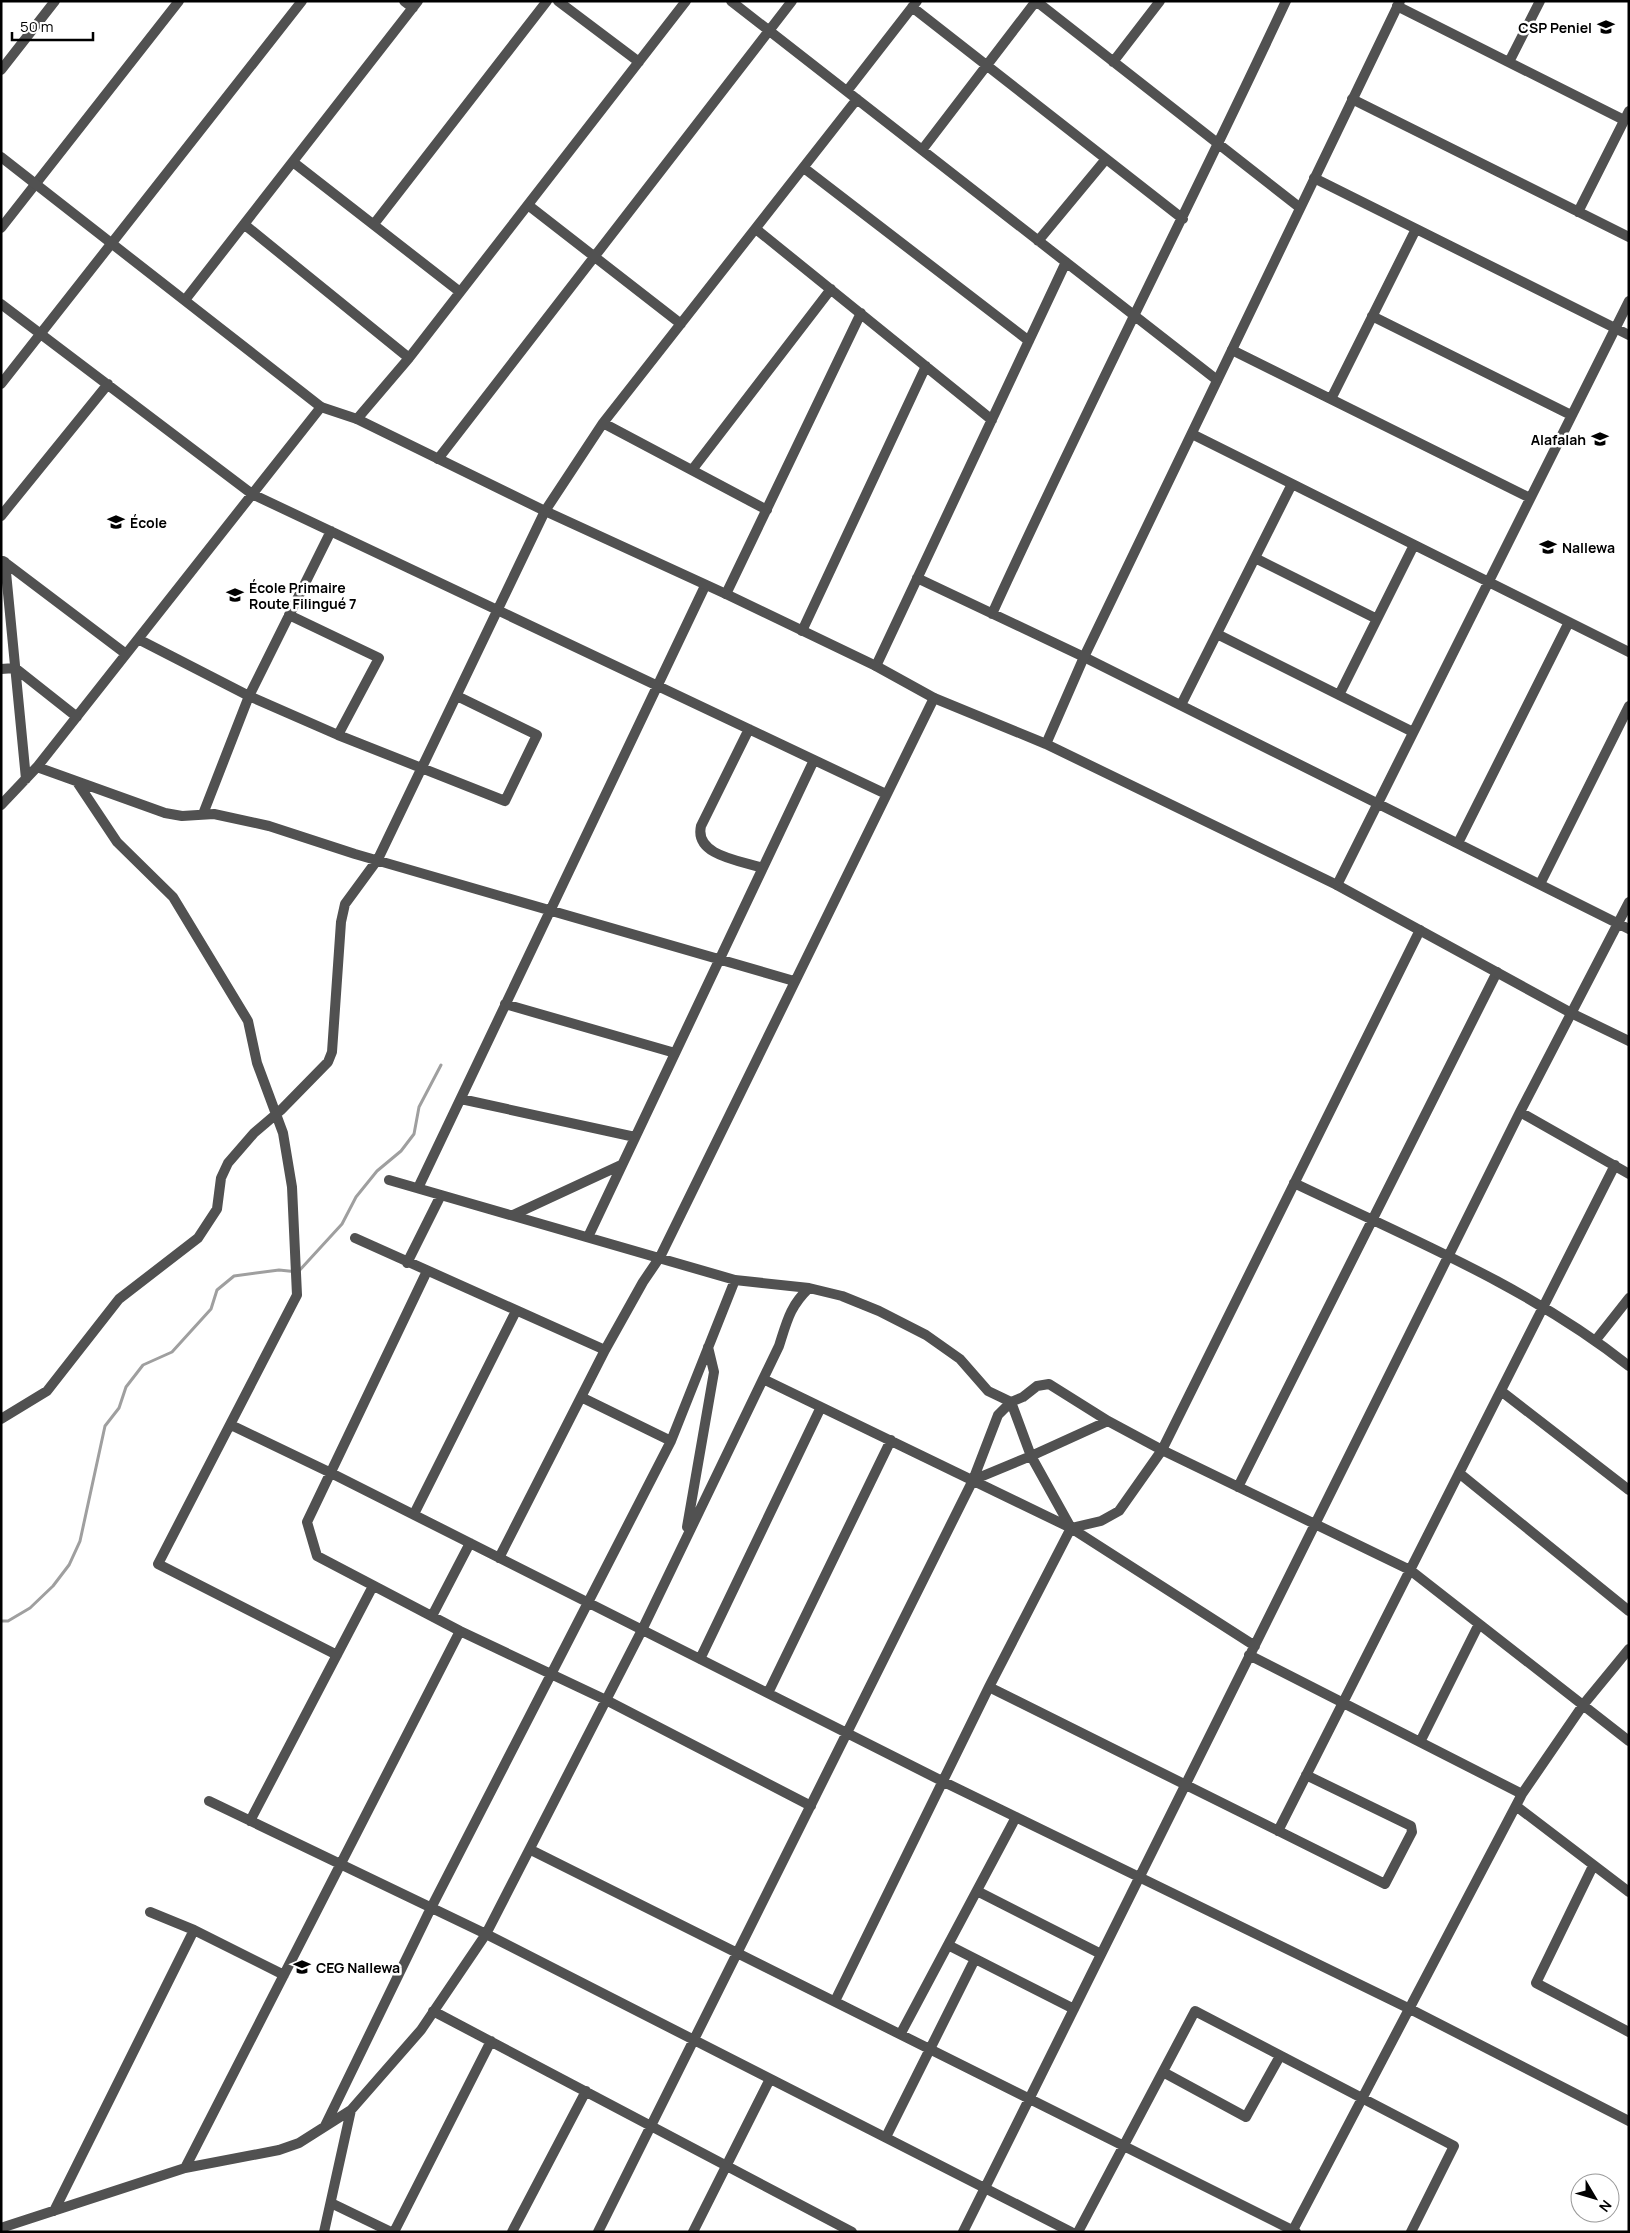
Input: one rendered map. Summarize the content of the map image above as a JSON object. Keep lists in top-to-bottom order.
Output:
{
  "places": {
    "school or university": [
      "CSP Peniel",
      "Alafalah",
      "École",
      "Nallewa",
      "École Primaire Route Filingué 7",
      "CEG Nallewa"
    ]
  },
  "scale_bar": "50 m",
  "north": "bottom right"
}
